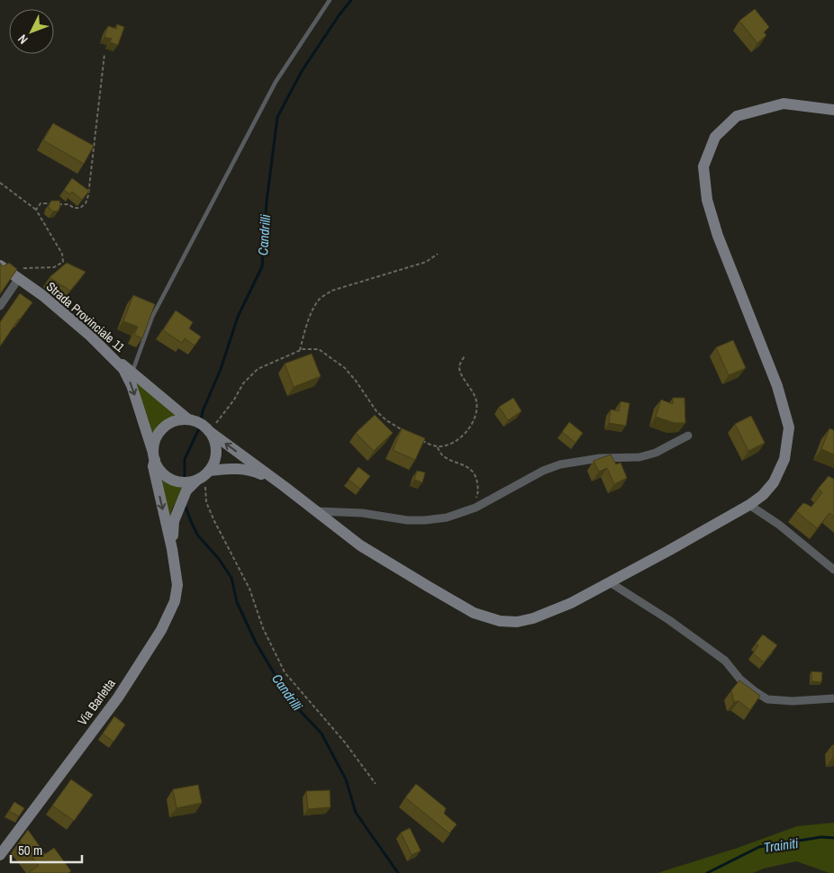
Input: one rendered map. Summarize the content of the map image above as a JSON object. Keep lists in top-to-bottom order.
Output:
{
  "streets": {
    "street": ["Strada Provinciale 11", "Via Barletta"]
  },
  "crossings": [
    ["Strada Provinciale 11", "Via Barletta"]
  ],
  "one_way": ["Strada Provinciale 11"],
  "water": ["Candrilli", "Trainiti"],
  "scale_bar": "50 m",
  "north": "bottom left"
}
